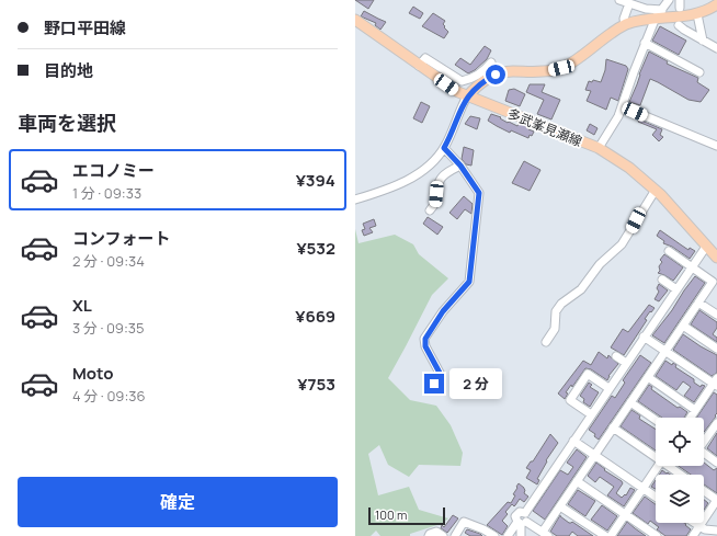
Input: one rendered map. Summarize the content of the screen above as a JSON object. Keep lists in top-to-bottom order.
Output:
{
  "streets": {
    "main road": ["多武峯見瀬線"]
  },
  "scale_bar": "100 m",
  "page": {
    "banner": ["野口平田線", "目的地"],
    "heading": "車両を選択",
    "list": [
      {
        "name": "エコノミー",
        "note": "1 分 · 09:33",
        "value": "¥394"
      },
      {
        "name": "コンフォート",
        "note": "2 分 · 09:34",
        "value": "¥532"
      },
      {
        "name": "XL",
        "note": "3 分 · 09:35",
        "value": "¥669"
      },
      {
        "name": "Moto",
        "note": "4 分 · 09:36",
        "value": "¥753"
      }
    ],
    "bubble": "2 分",
    "buttons": "確定",
    "scale": "100 m"
  }
}
